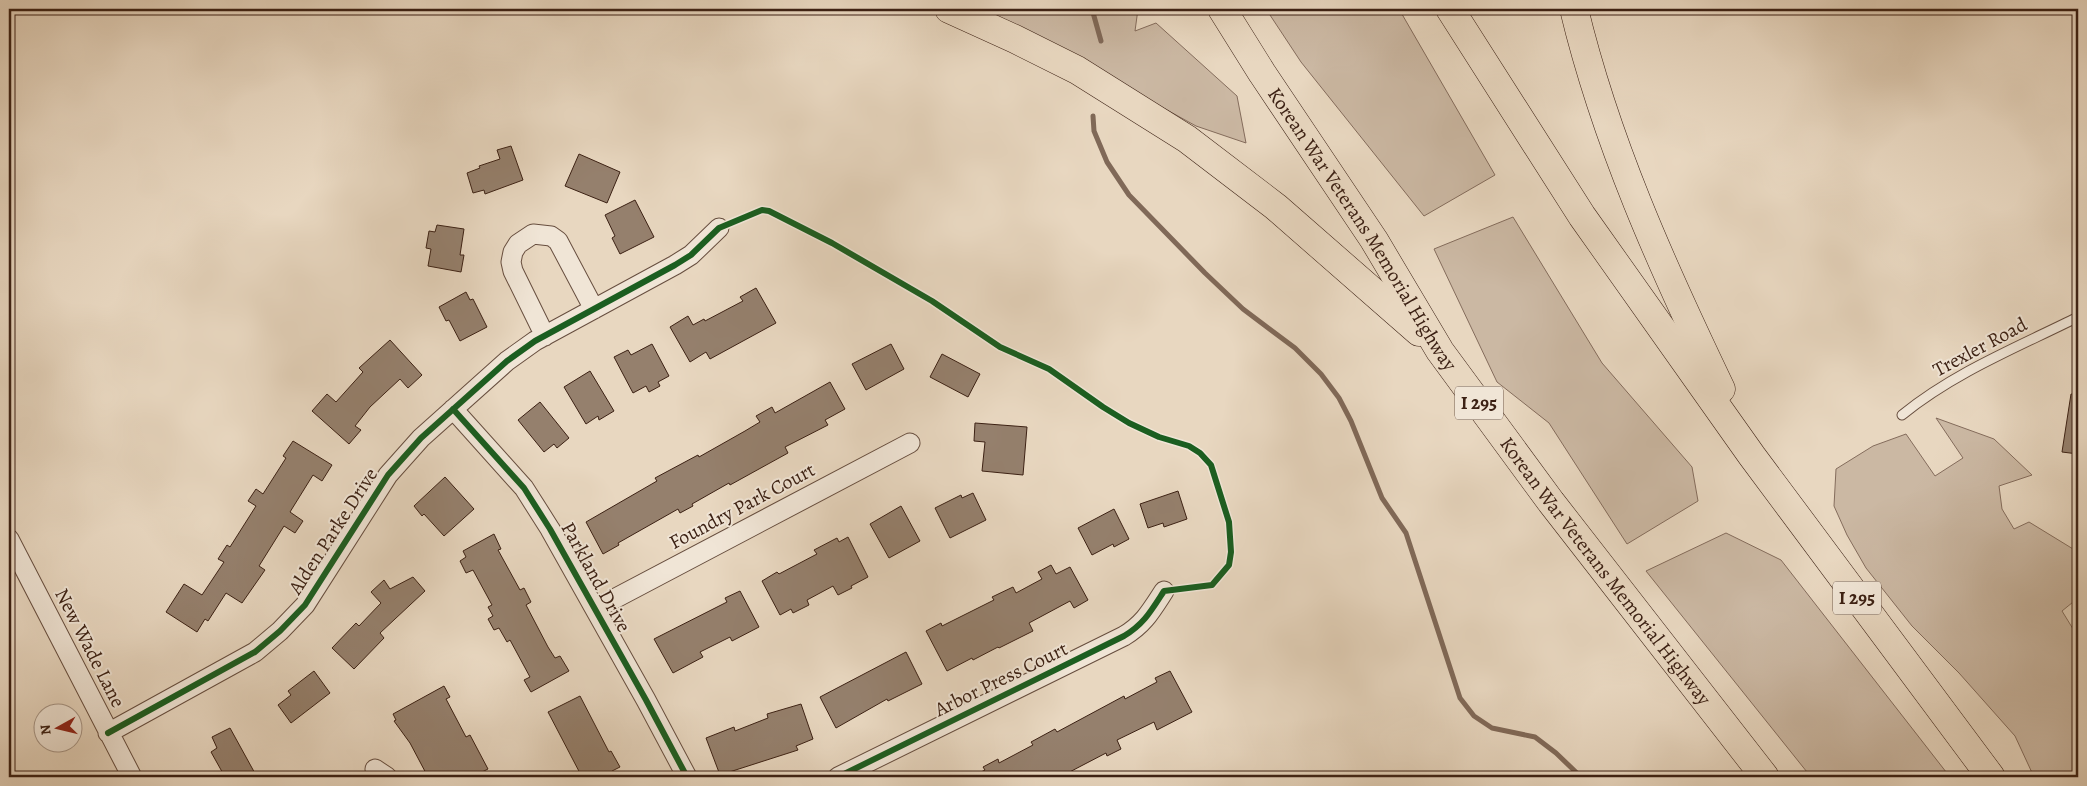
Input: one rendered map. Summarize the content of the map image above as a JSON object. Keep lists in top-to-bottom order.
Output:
{
  "streets": {
    "highway": ["Korean War Veterans Memorial Highway", "I 295"],
    "street": [
      "Foundry Park Court",
      "Alden Parke Drive",
      "Parkland Drive",
      "New Wade Lane",
      "Arbor Press Court"
    ],
    "lane": ["Trexler Road"]
  },
  "crossings": [
    ["Foundry Park Court", "Parkland Drive"],
    ["Alden Parke Drive", "Parkland Drive"],
    ["Alden Parke Drive", "New Wade Lane"]
  ],
  "north": "left"
}
